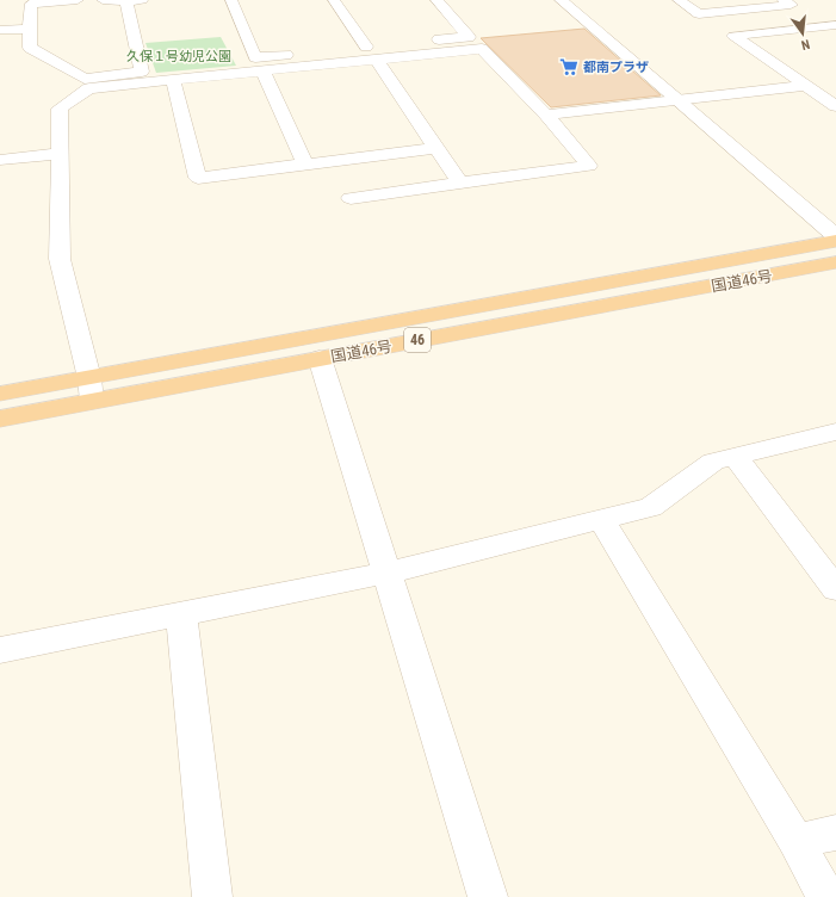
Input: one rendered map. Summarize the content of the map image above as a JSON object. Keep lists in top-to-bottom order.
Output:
{
  "streets": {
    "highway": ["国道46号", "46"]
  },
  "parks": ["久保１号幼児公園"],
  "places": {
    "supermarket": ["都南プラザ"]
  },
  "north": "bottom"
}
